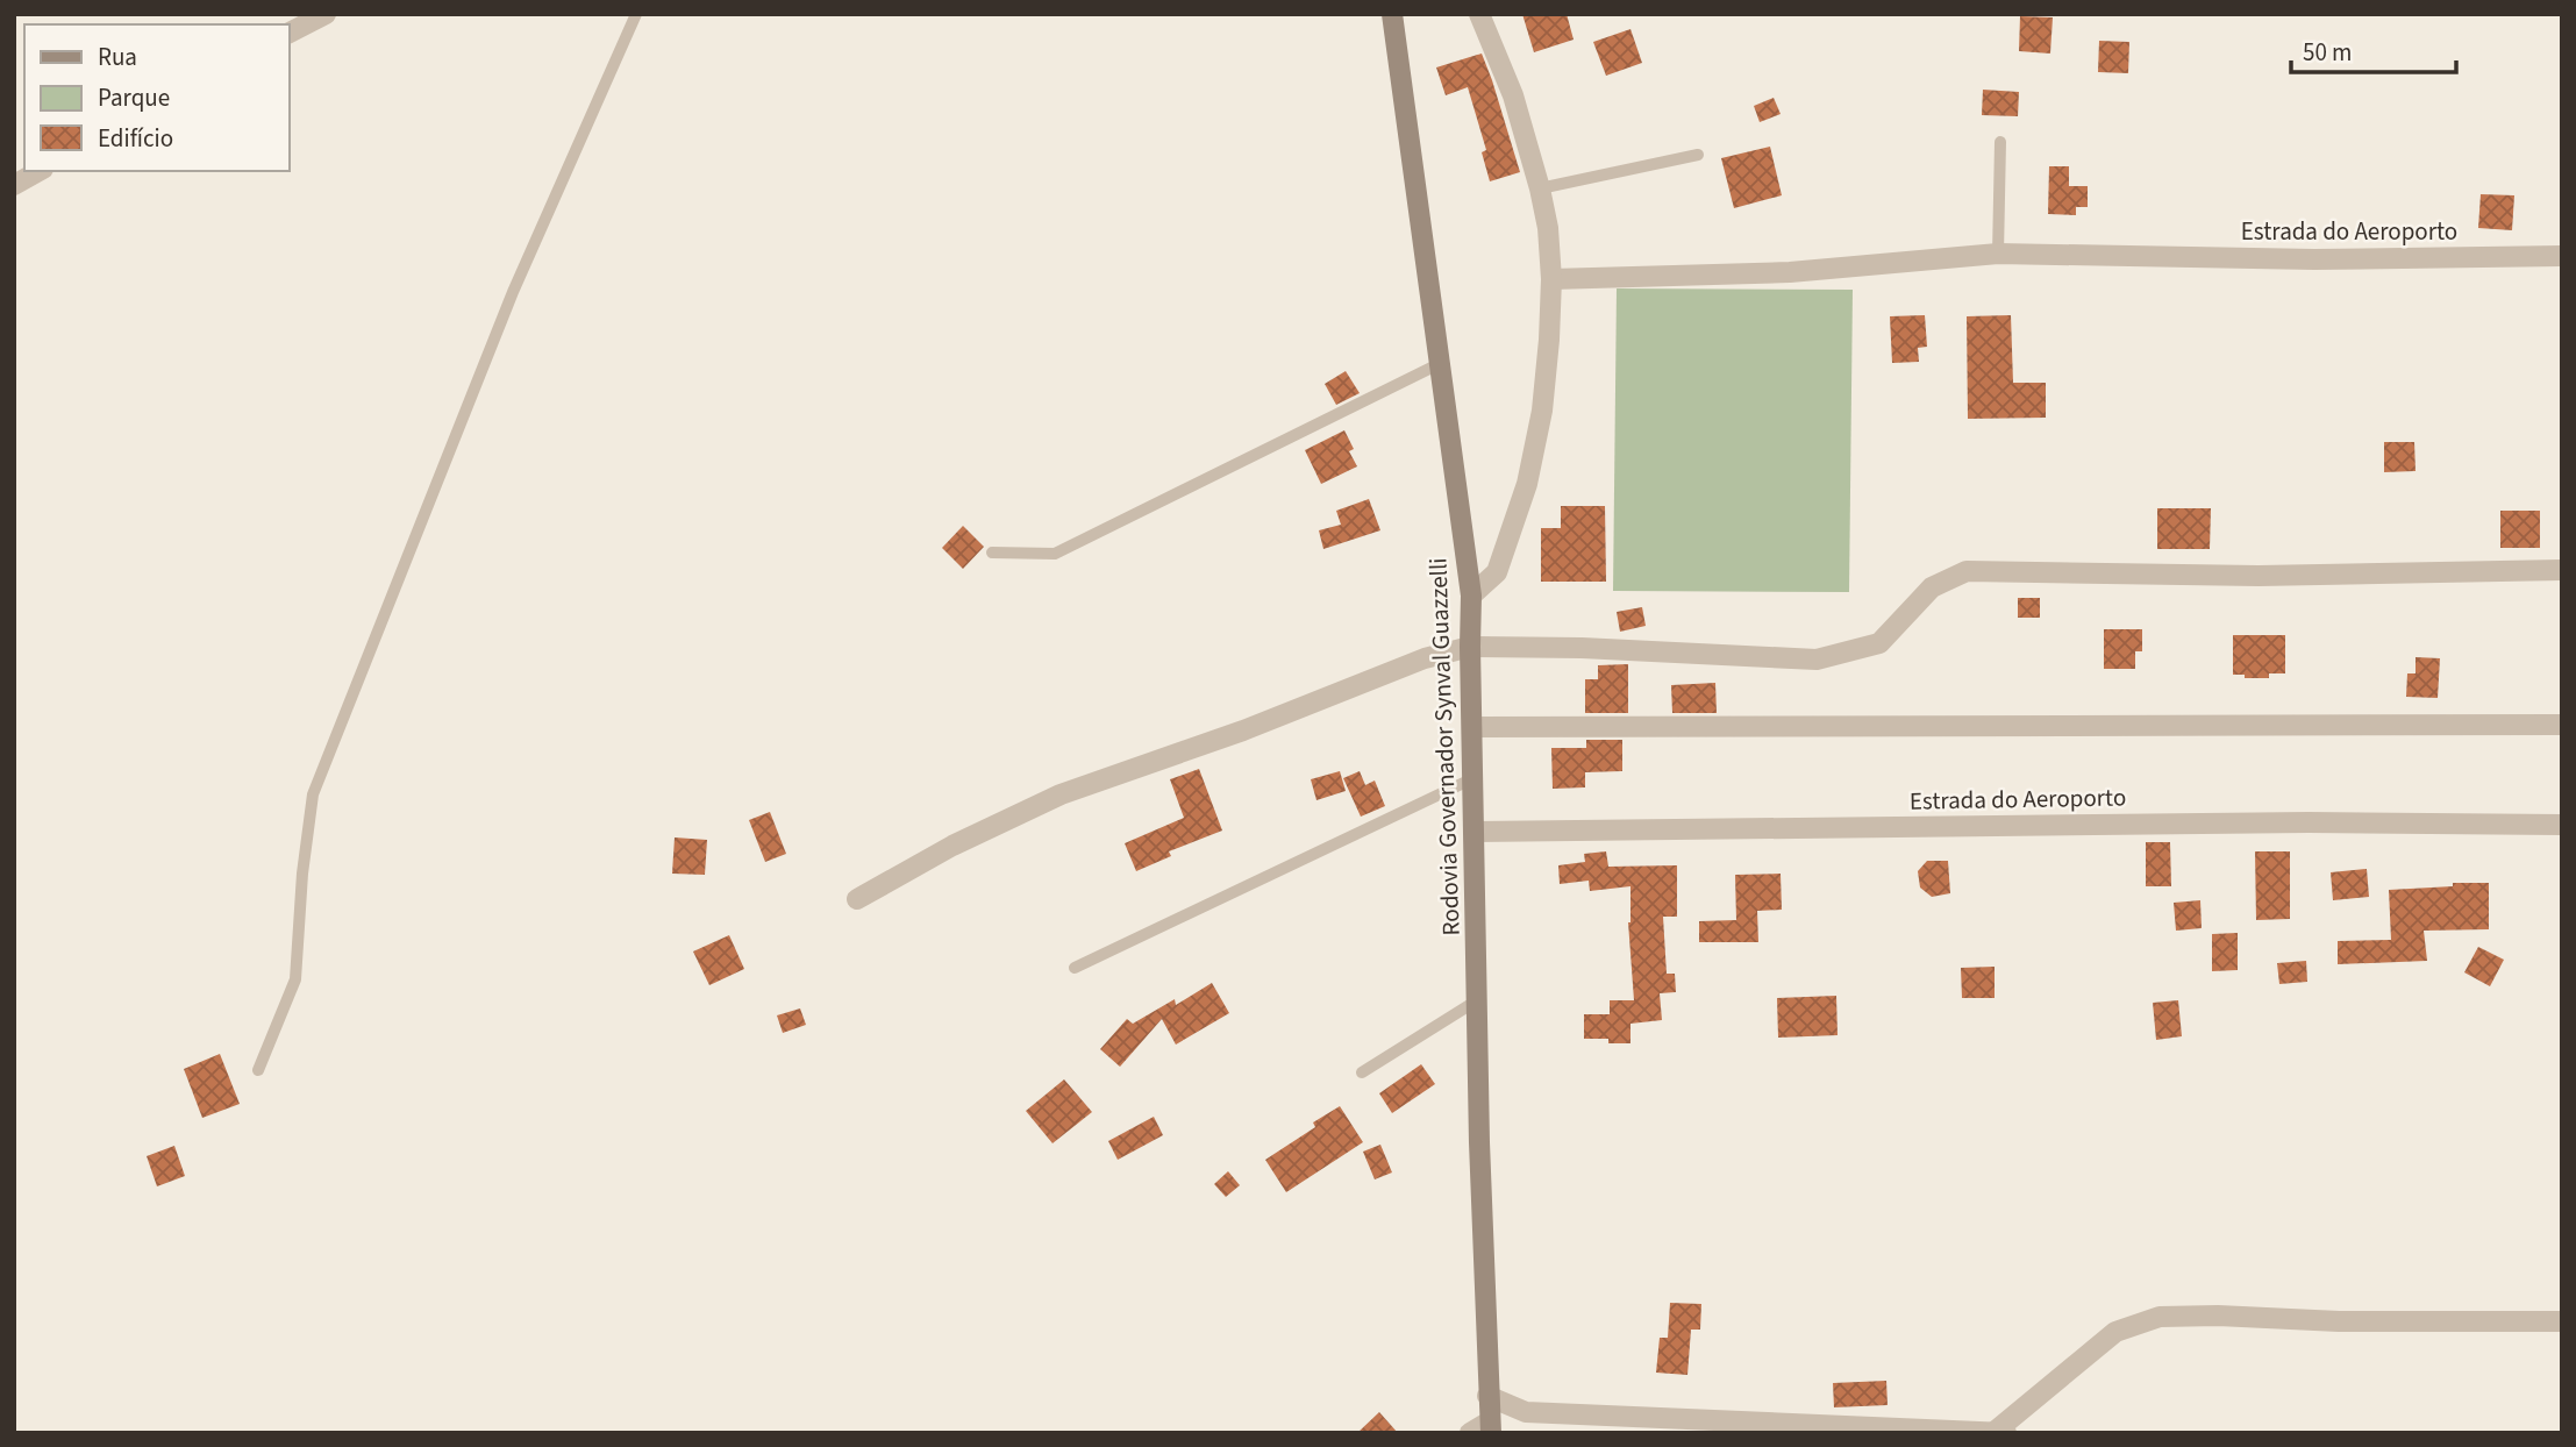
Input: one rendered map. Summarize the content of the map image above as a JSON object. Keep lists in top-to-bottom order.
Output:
{
  "streets": {
    "main road": ["Rodovia Governador Synval Guazzelli"],
    "street": ["Estrada do Aeroporto"]
  },
  "crossings": [
    ["Estrada do Aeroporto", "Rodovia Governador Synval Guazzelli"]
  ],
  "legend": ["Rua", "Parque", "Edifício"],
  "scale_bar": "50 m"
}
